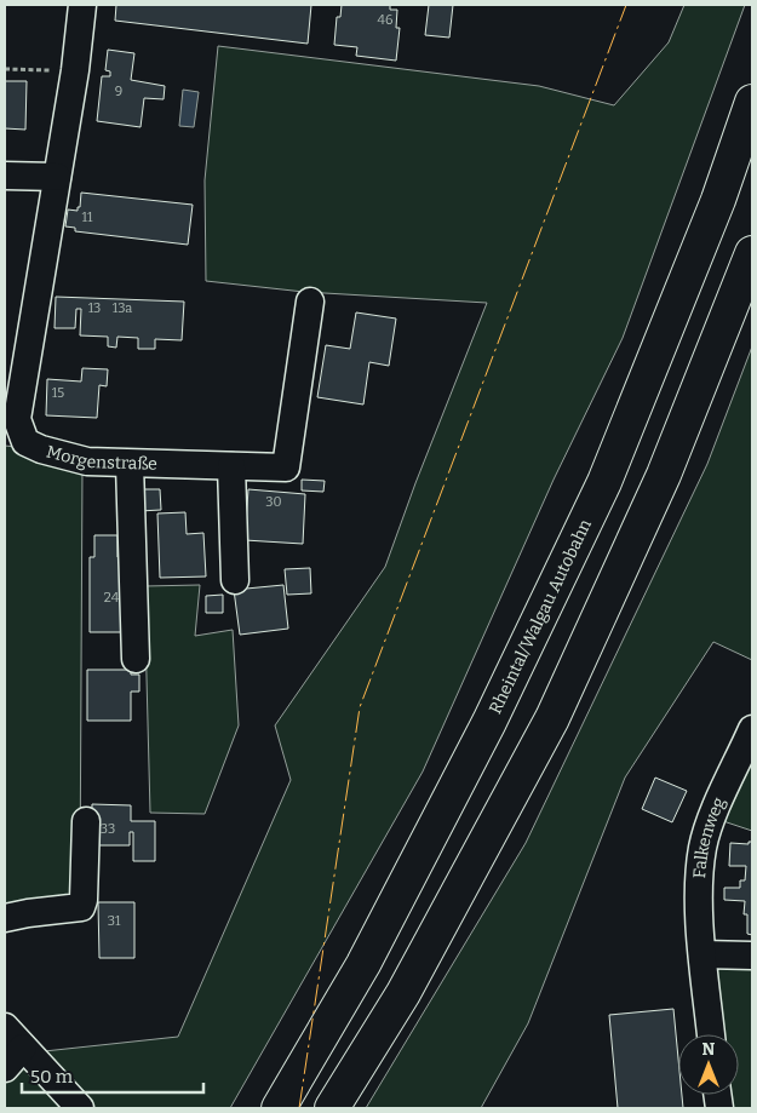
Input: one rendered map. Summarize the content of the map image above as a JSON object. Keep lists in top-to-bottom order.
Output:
{
  "streets": {
    "highway": ["Rheintal/Walgau Autobahn"],
    "street": ["Morgenstraße", "Falkenweg"]
  },
  "house_numbers": [
    "46",
    "9",
    "11",
    "13",
    "13a",
    "15",
    "30",
    "24",
    "33",
    "31"
  ],
  "scale_bar": "50 m",
  "north": "top"
}
